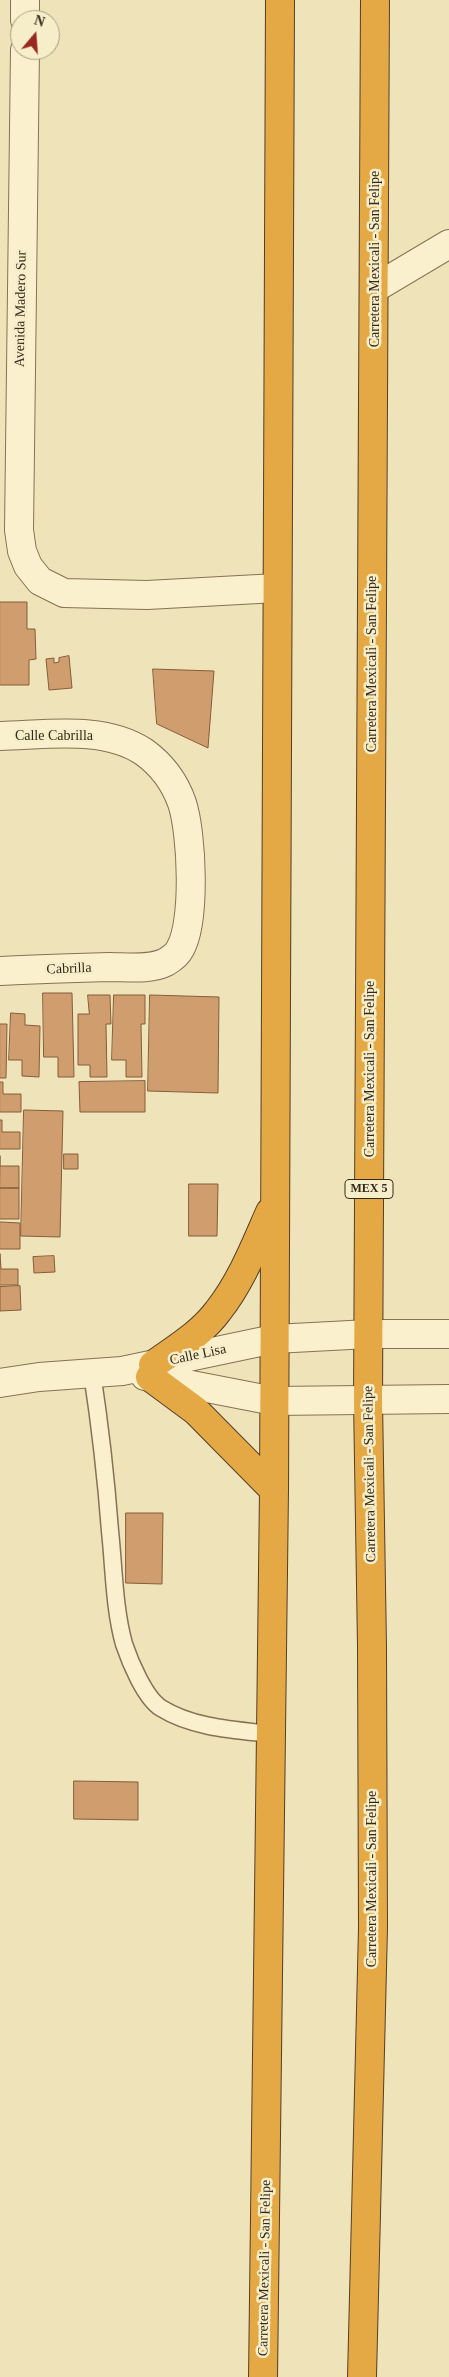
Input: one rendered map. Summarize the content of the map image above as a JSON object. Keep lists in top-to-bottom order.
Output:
{
  "streets": {
    "highway": ["Carretera Mexicali - San Felipe", "MEX 5"],
    "street": [
      "Avenida Madero Sur",
      "Calle Cabrilla",
      "Cabrilla",
      "Calle Lisa"
    ]
  },
  "crossings": [
    ["Carretera Mexicali - San Felipe", "Avenida Madero Sur"],
    ["Carretera Mexicali - San Felipe", "Calle Lisa"],
    ["Calle Cabrilla", "Cabrilla"]
  ],
  "north": "top"
}
